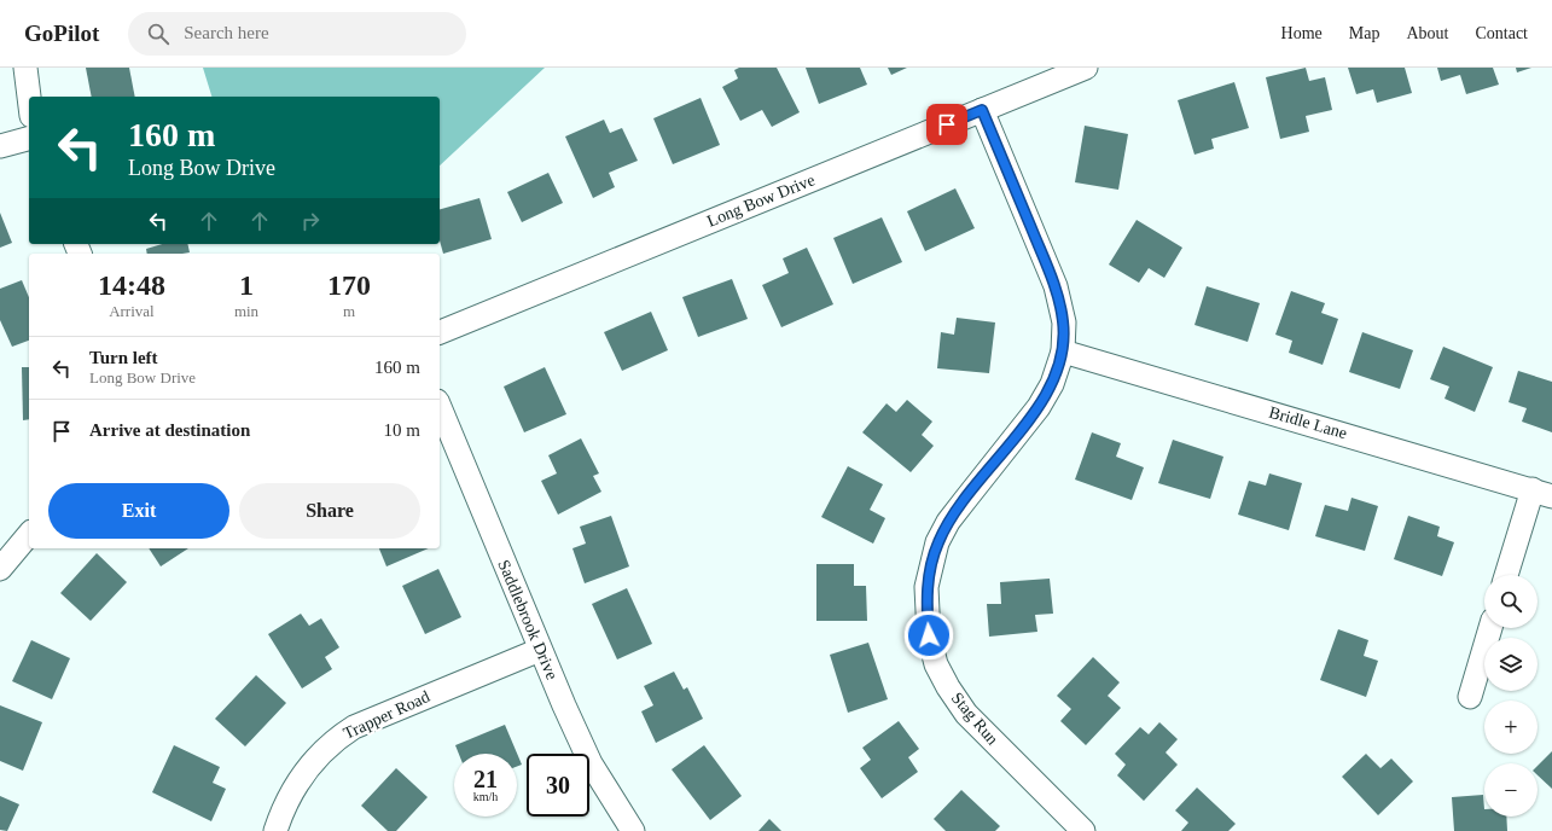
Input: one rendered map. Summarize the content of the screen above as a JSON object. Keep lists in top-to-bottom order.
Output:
{
  "streets": {
    "street": [
      "Long Bow Drive",
      "Bridle Lane",
      "Saddlebrook Drive",
      "Trapper Road",
      "Stag Run"
    ]
  },
  "crossings": [
    ["Long Bow Drive", "Stag Run"],
    ["Bridle Lane", "Stag Run"],
    ["Saddlebrook Drive", "Trapper Road"]
  ],
  "page": {
    "header": "GoPilot",
    "search": "Search here",
    "nav": [
      "Home",
      "Map",
      "About",
      "Contact"
    ],
    "turn": ["160 m", "Long Bow Drive"],
    "eta": [
      "14:48",
      "Arrival",
      "1",
      "min",
      "170",
      "m"
    ],
    "list": [
      {
        "name": "Turn left",
        "note": "Long Bow Drive",
        "value": "160 m"
      },
      {
        "name": "Arrive at destination",
        "value": "10 m"
      }
    ],
    "buttons": ["Exit", "Share"],
    "map_buttons": ["+", "−"],
    "speed": "21 km/h",
    "limit": "30"
  }
}
